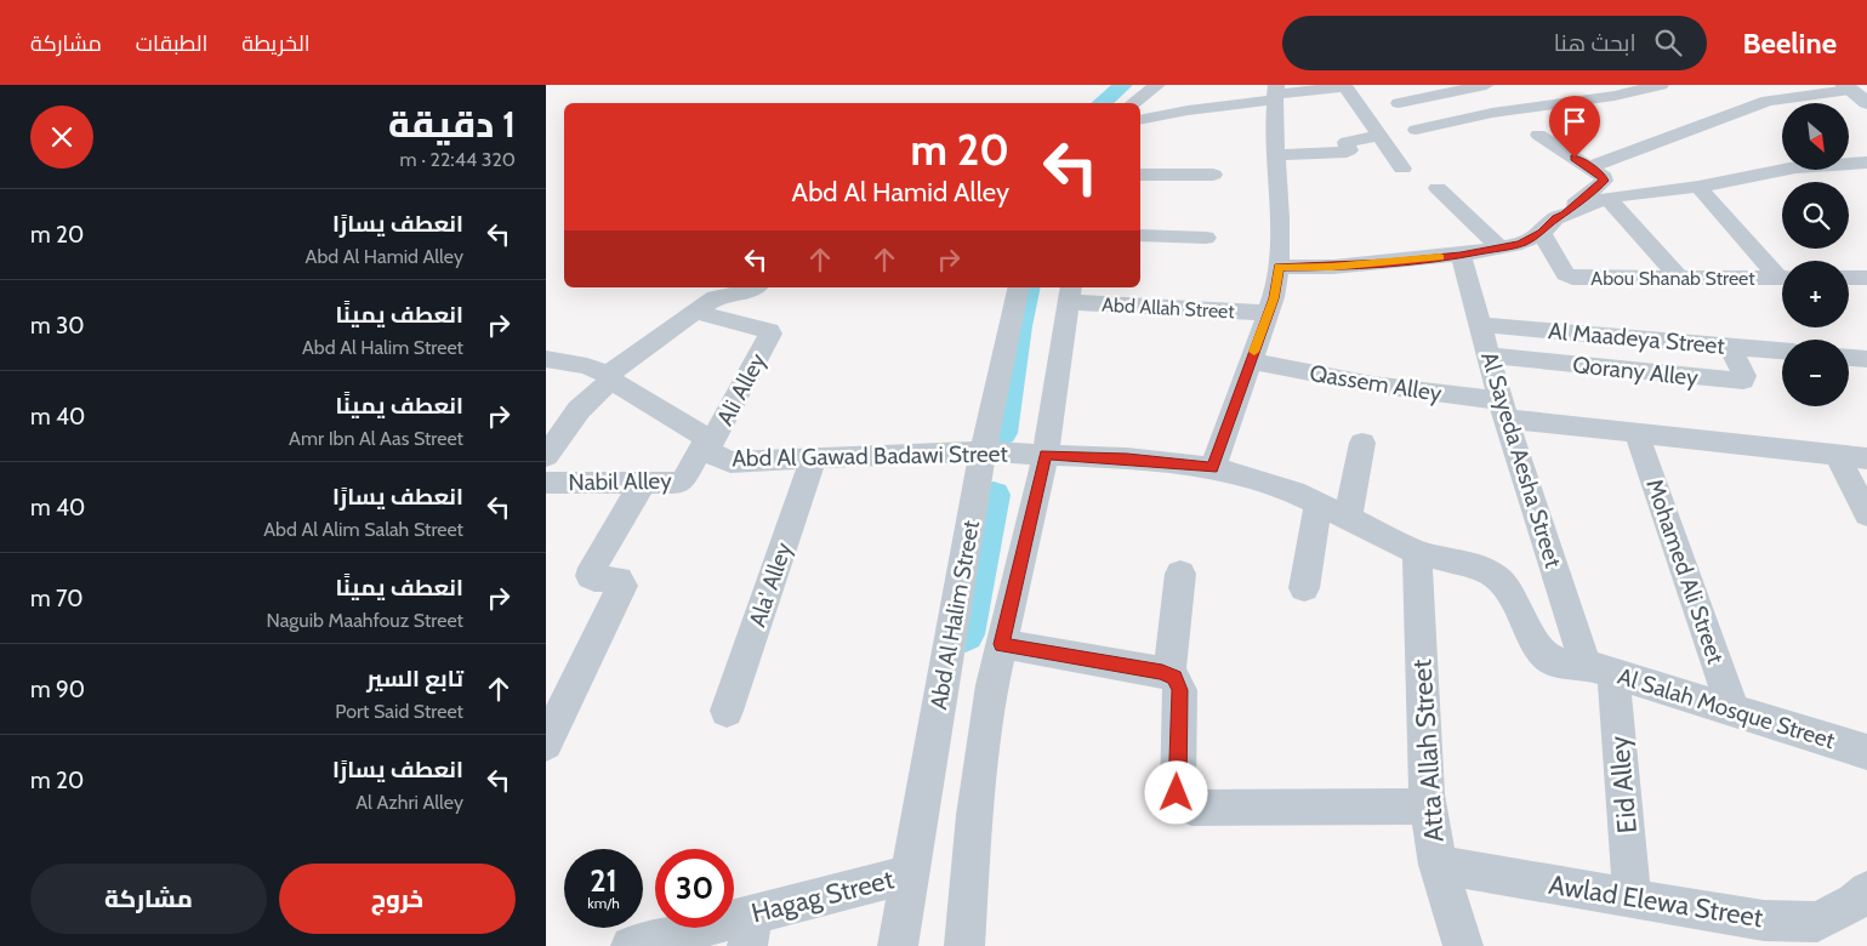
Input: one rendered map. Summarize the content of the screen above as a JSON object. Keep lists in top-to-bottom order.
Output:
{
  "streets": {
    "street": [
      "Abou Shanab Street",
      "Abd Allah Street",
      "Al Maadeya Street",
      "Qorany Alley",
      "Qassem Alley",
      "Ali Alley",
      "Abd Al Gawad Badawi Street",
      "Al Sayeda Aesha Street",
      "Nabil Alley",
      "Mohamed Ali Street",
      "Ala' Alley",
      "Abd Al Halim Street",
      "Al Salah Mosque Street",
      "Atta Allah Street",
      "Eid Alley",
      "Hagag Street",
      "Awlad Elewa Street"
    ]
  },
  "crossings": [
    ["Al Maadeya Street", "Qorany Alley"],
    ["Al Maadeya Street", "Al Sayeda Aesha Street"],
    ["Qorany Alley", "Al Sayeda Aesha Street"],
    ["Qassem Alley", "Al Sayeda Aesha Street"],
    ["Qassem Alley", "Mohamed Ali Street"],
    ["Ali Alley", "Abd Al Gawad Badawi Street"],
    ["Ali Alley", "Nabil Alley"],
    ["Abd Al Gawad Badawi Street", "Nabil Alley"],
    ["Abd Al Gawad Badawi Street", "Ala' Alley"],
    ["Abd Al Gawad Badawi Street", "Abd Al Halim Street"],
    ["Abd Al Gawad Badawi Street", "Al Salah Mosque Street"],
    ["Al Sayeda Aesha Street", "Al Salah Mosque Street"],
    ["Al Sayeda Aesha Street", "Eid Alley"],
    ["Mohamed Ali Street", "Al Salah Mosque Street"],
    ["Abd Al Halim Street", "Hagag Street"],
    ["Al Salah Mosque Street", "Atta Allah Street"],
    ["Al Salah Mosque Street", "Eid Alley"],
    ["Atta Allah Street", "Awlad Elewa Street"],
    ["Eid Alley", "Awlad Elewa Street"]
  ],
  "north": "bottom right",
  "page": {
    "header": "Beeline",
    "search": "ابحث هنا",
    "nav": ["الخريطة", "الطبقات", "مشاركة"],
    "heading": ["1 دقيقة", "320 m · 22:44"],
    "map_buttons": ["+", "−"],
    "turn": ["20 m", "Abd Al Hamid Alley"],
    "list": [
      {
        "name": "انعطف يسارًا",
        "note": "Abd Al Hamid Alley",
        "value": "20 m"
      },
      {
        "name": "انعطف يمينًا",
        "note": "Abd Al Halim Street",
        "value": "30 m"
      },
      {
        "name": "انعطف يمينًا",
        "note": "Amr Ibn Al Aas Street",
        "value": "40 m"
      },
      {
        "name": "انعطف يسارًا",
        "note": "Abd Al Alim Salah Street",
        "value": "40 m"
      },
      {
        "name": "انعطف يمينًا",
        "note": "Naguib Maahfouz Street",
        "value": "70 m"
      },
      {
        "name": "تابع السير",
        "note": "Port Said Street",
        "value": "90 m"
      },
      {
        "name": "انعطف يسارًا",
        "note": "Al Azhri Alley",
        "value": "20 m"
      }
    ],
    "speed": "21 km/h",
    "limit": "30",
    "buttons": ["خروج", "مشاركة"]
  }
}
